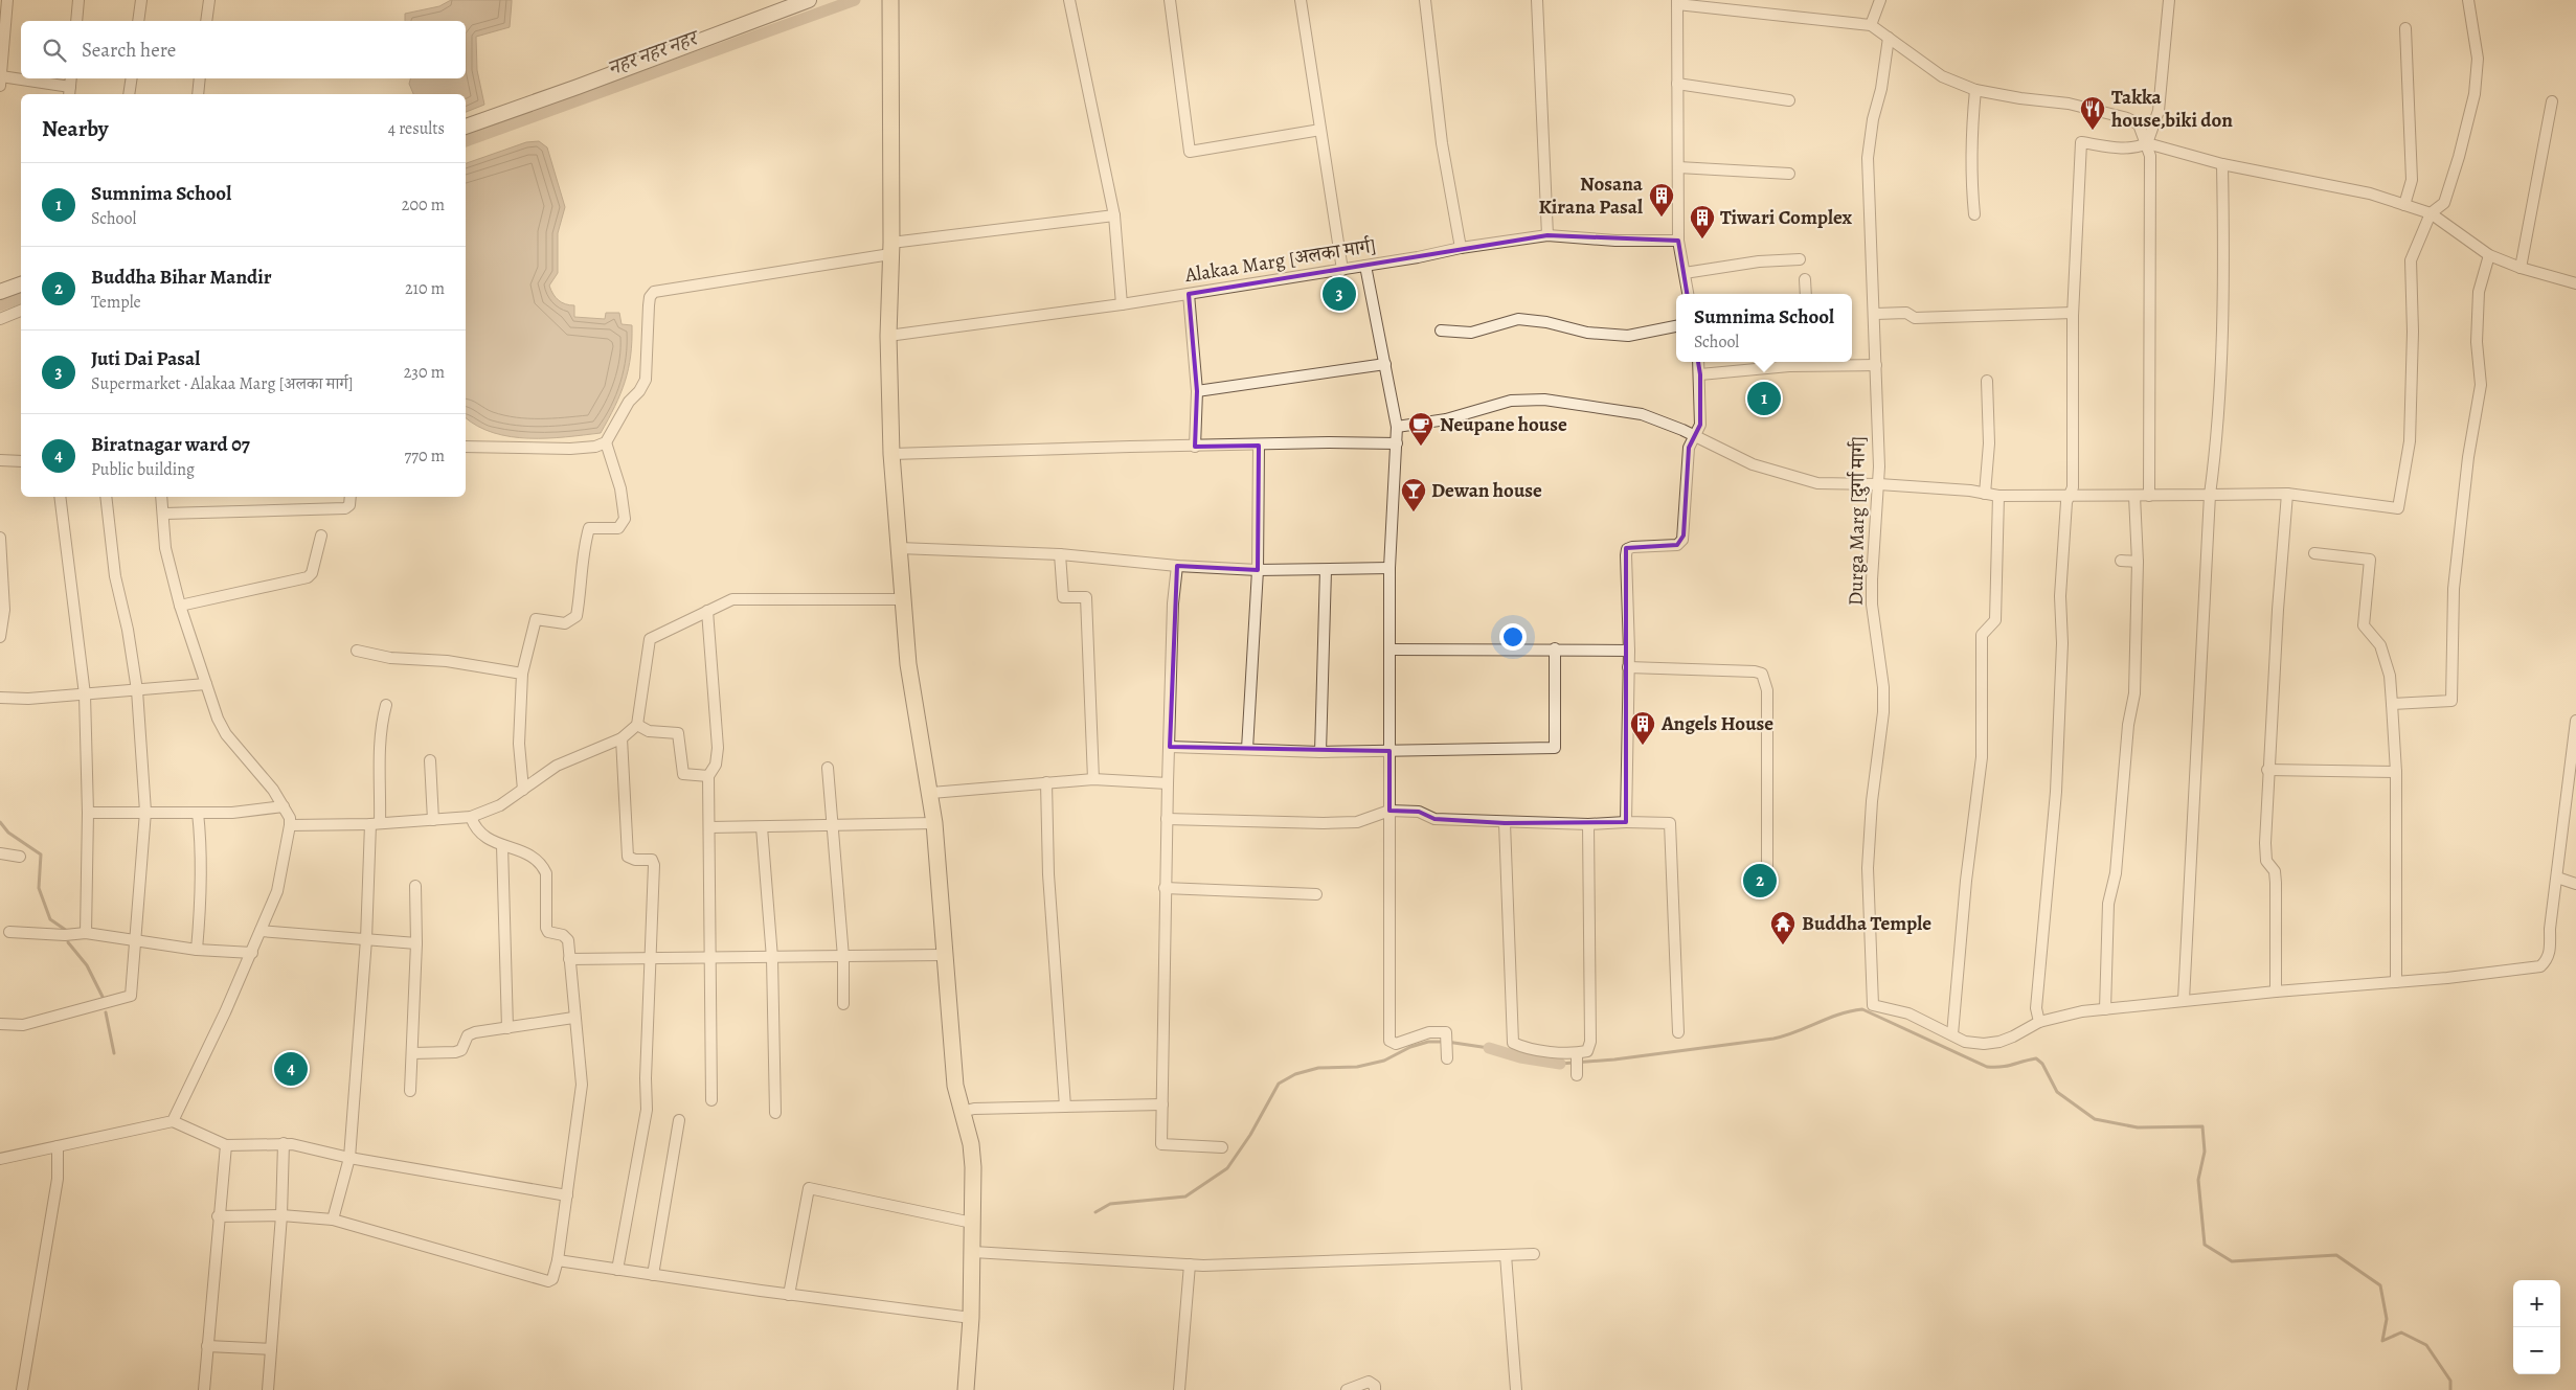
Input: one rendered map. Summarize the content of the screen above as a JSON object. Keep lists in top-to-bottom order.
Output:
{
  "streets": {
    "street": ["Alakaa Marg [अलका मार्ग]", "Durga Marg [दुर्गा मार्ग]"]
  },
  "water": ["नहर नहर नहर"],
  "places": {
    "restaurant": ["Takka house,biki don"],
    "building": ["Nosana Kirana Pasal", "Tiwari Complex", "Angels House"],
    "cafe": ["Neupane house"],
    "bar": ["Dewan house"],
    "temple": ["Buddha Temple"]
  },
  "page": {
    "search": "Search here",
    "heading": ["Nearby", "4 results"],
    "list": [
      {
        "mark": "1",
        "name": "Sumnima School",
        "note": "School",
        "value": "200 m"
      },
      {
        "mark": "2",
        "name": "Buddha Bihar Mandir",
        "note": "Temple",
        "value": "210 m"
      },
      {
        "mark": "3",
        "name": "Juti Dai Pasal",
        "note": "Supermarket · Alakaa Marg [अलका मार्ग]",
        "value": "230 m"
      },
      {
        "mark": "4",
        "name": "Biratnagar ward 07",
        "note": "Public building",
        "value": "770 m"
      }
    ],
    "pins": [
      "3",
      "1",
      "2",
      "4"
    ],
    "popup": ["Sumnima School", "School"],
    "map_buttons": ["+", "−"]
  }
}
